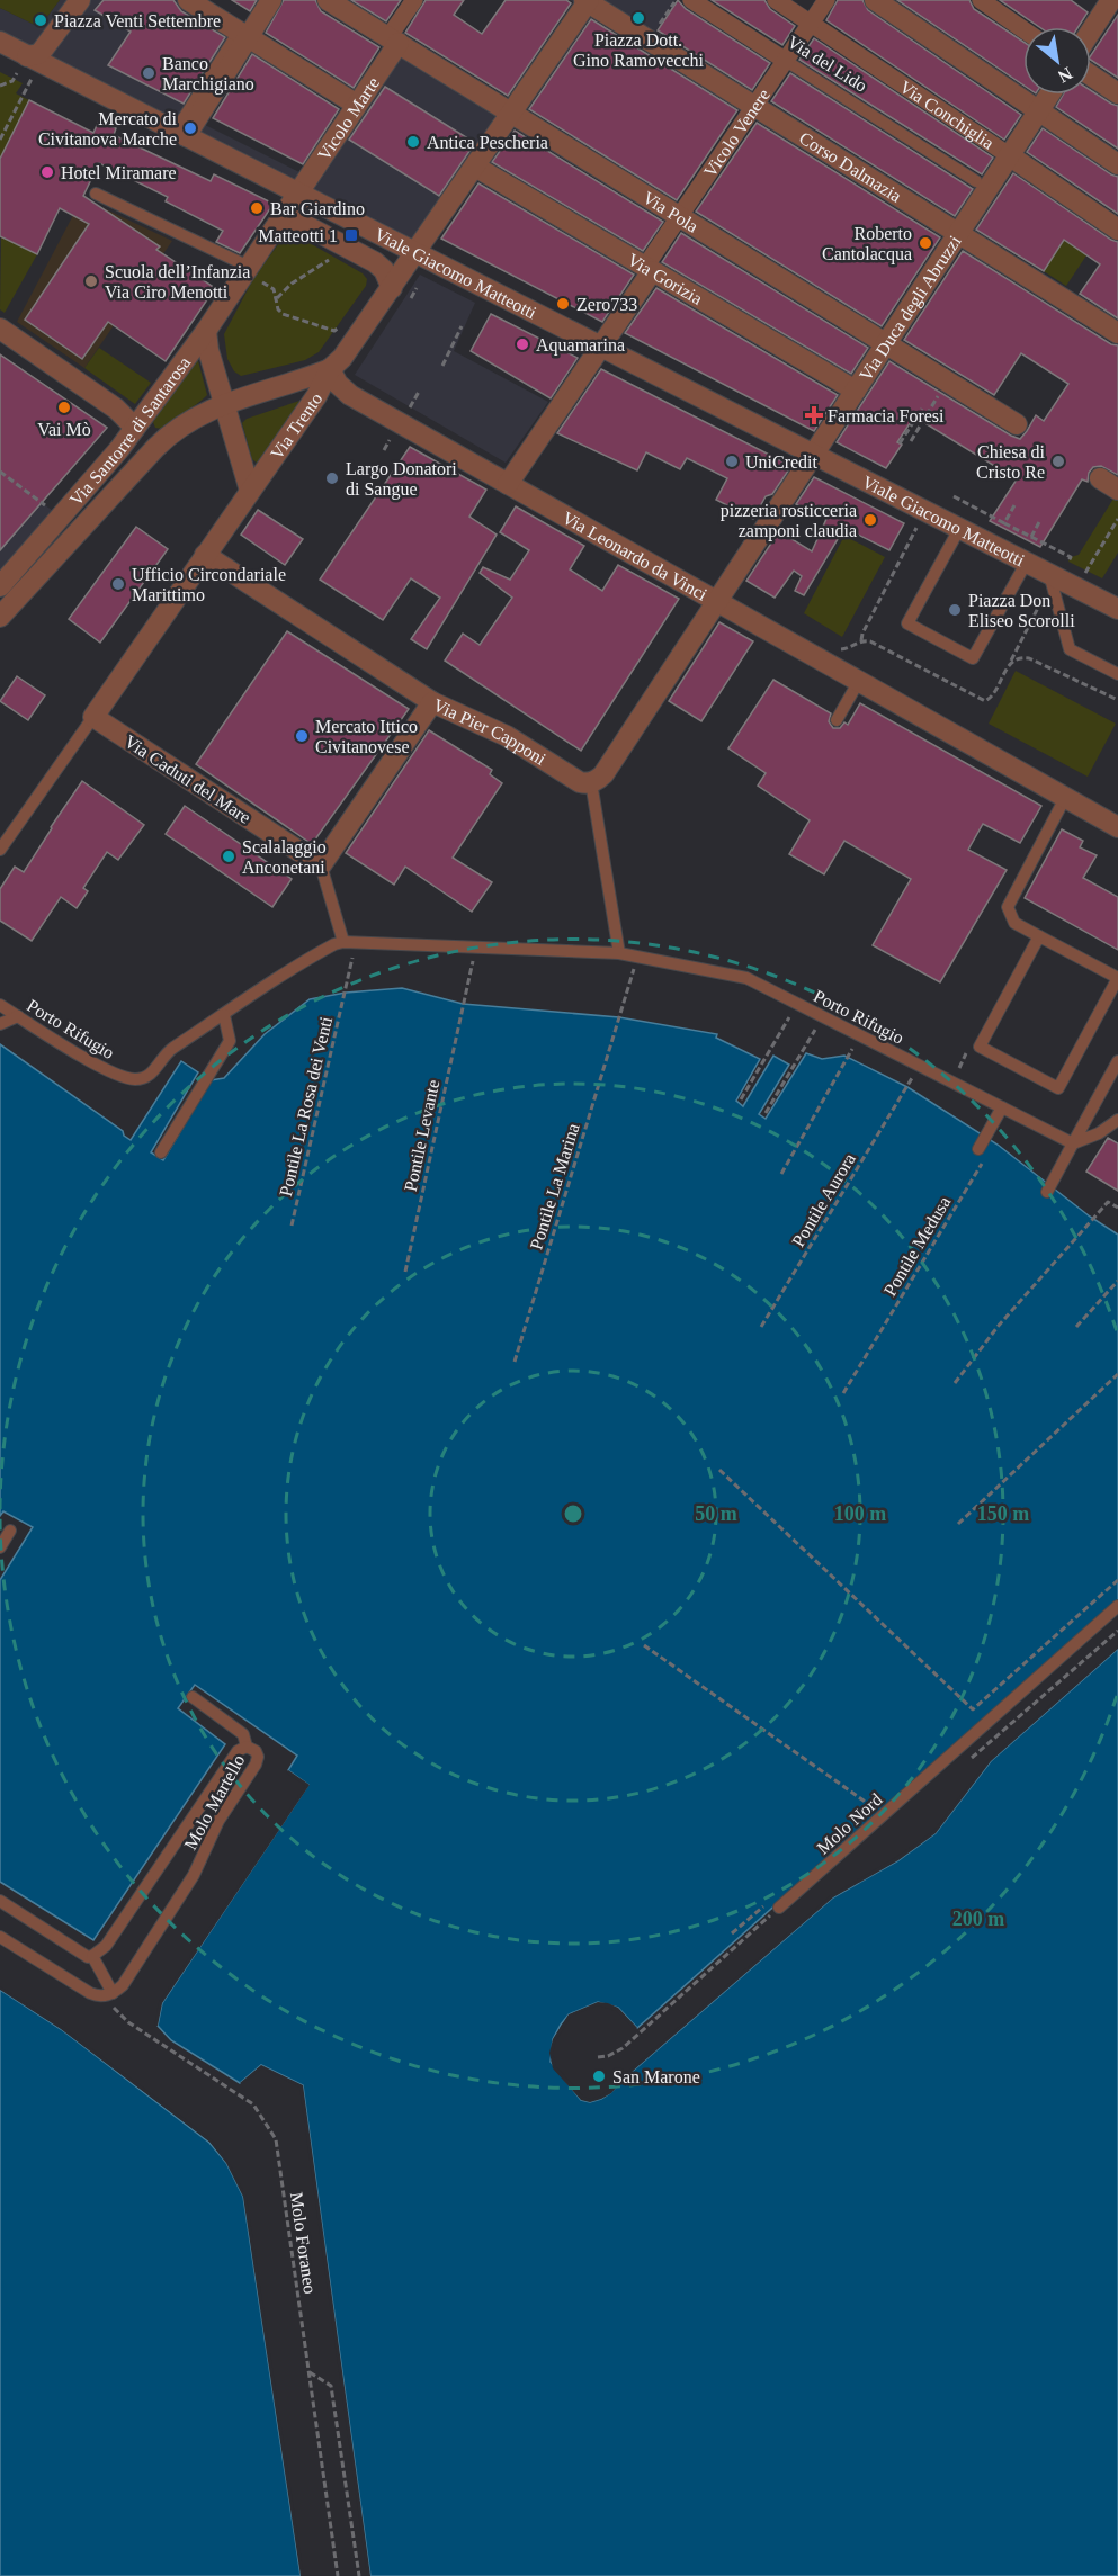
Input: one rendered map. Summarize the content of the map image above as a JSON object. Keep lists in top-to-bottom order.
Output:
{
  "streets": {
    "street": [
      "Via del Lido",
      "Via Conchiglia",
      "Vicolo Marte",
      "Vicolo Venere",
      "Corso Dalmazia",
      "Via Pola",
      "Viale Giacomo Matteotti",
      "Via Gorizia",
      "Via Duca degli Abruzzi",
      "Via Trento",
      "Via Santorre di Santarosa",
      "Via Leonardo da Vinci",
      "Via Pier Capponi",
      "Via Caduti del Mare"
    ],
    "lane": ["Porto Rifugio", "Molo Martello", "Molo Nord"],
    "path": [
      "Pontile La Rosa dei Venti",
      "Pontile Levante",
      "Pontile La Marina",
      "Pontile Aurora",
      "Pontile Medusa",
      "Molo Foraneo"
    ]
  },
  "crossings": [
    ["Via del Lido", "Vicolo Venere"],
    ["Via Conchiglia", "Vicolo Venere"],
    ["Via Conchiglia", "Via Duca degli Abruzzi"],
    ["Vicolo Marte", "Via Pola"],
    ["Vicolo Marte", "Viale Giacomo Matteotti"],
    ["Vicolo Marte", "Via Santorre di Santarosa"],
    ["Vicolo Venere", "Corso Dalmazia"],
    ["Vicolo Venere", "Via Pola"],
    ["Vicolo Venere", "Viale Giacomo Matteotti"],
    ["Vicolo Venere", "Via Gorizia"],
    ["Vicolo Venere", "Via Leonardo da Vinci"],
    ["Corso Dalmazia", "Via Duca degli Abruzzi"],
    ["Corso Dalmazia", "Via Trento"],
    ["Via Pola", "Via Duca degli Abruzzi"],
    ["Via Pola", "Via Trento"],
    ["Viale Giacomo Matteotti", "Via Duca degli Abruzzi"],
    ["Viale Giacomo Matteotti", "Via Trento"],
    ["Viale Giacomo Matteotti", "Via Santorre di Santarosa"],
    ["Via Gorizia", "Via Duca degli Abruzzi"],
    ["Via Gorizia", "Via Trento"],
    ["Via Duca degli Abruzzi", "Via Leonardo da Vinci"],
    ["Via Trento", "Via Leonardo da Vinci"],
    ["Via Trento", "Via Pier Capponi"],
    ["Via Trento", "Via Caduti del Mare"],
    ["Porto Rifugio", "Pontile La Rosa dei Venti"],
    ["Porto Rifugio", "Pontile Levante"],
    ["Porto Rifugio", "Pontile La Marina"],
    ["Molo Martello", "Molo Foraneo"]
  ],
  "places": {
    "other": [
      "Piazza Dott. Gino Ramovecchi",
      "Piazza Venti Settembre",
      "Banco Marchigiano",
      "Mercato di Civitanova Marche",
      "Antica Pescheria",
      "Hotel Miramare",
      "Bar Giardino",
      "Roberto Cantolacqua",
      "Scuola dell’Infanzia Via Ciro Menotti",
      "Zero733",
      "Aquamarina",
      "Vai Mò",
      "UniCredit",
      "Chiesa di Cristo Re",
      "Largo Donatori di Sangue",
      "pizzeria rosticceria zamponi claudia",
      "Ufficio Circondariale Marittimo",
      "Piazza Don Eliseo Scorolli",
      "Mercato Ittico Civitanovese",
      "Scalalaggio Anconetani",
      "San Marone"
    ],
    "transit": ["Matteotti 1"],
    "health": ["Farmacia Foresi"]
  },
  "north": "bottom right",
  "rings": [
    "50 m",
    "100 m",
    "150 m",
    "200 m"
  ]
}
